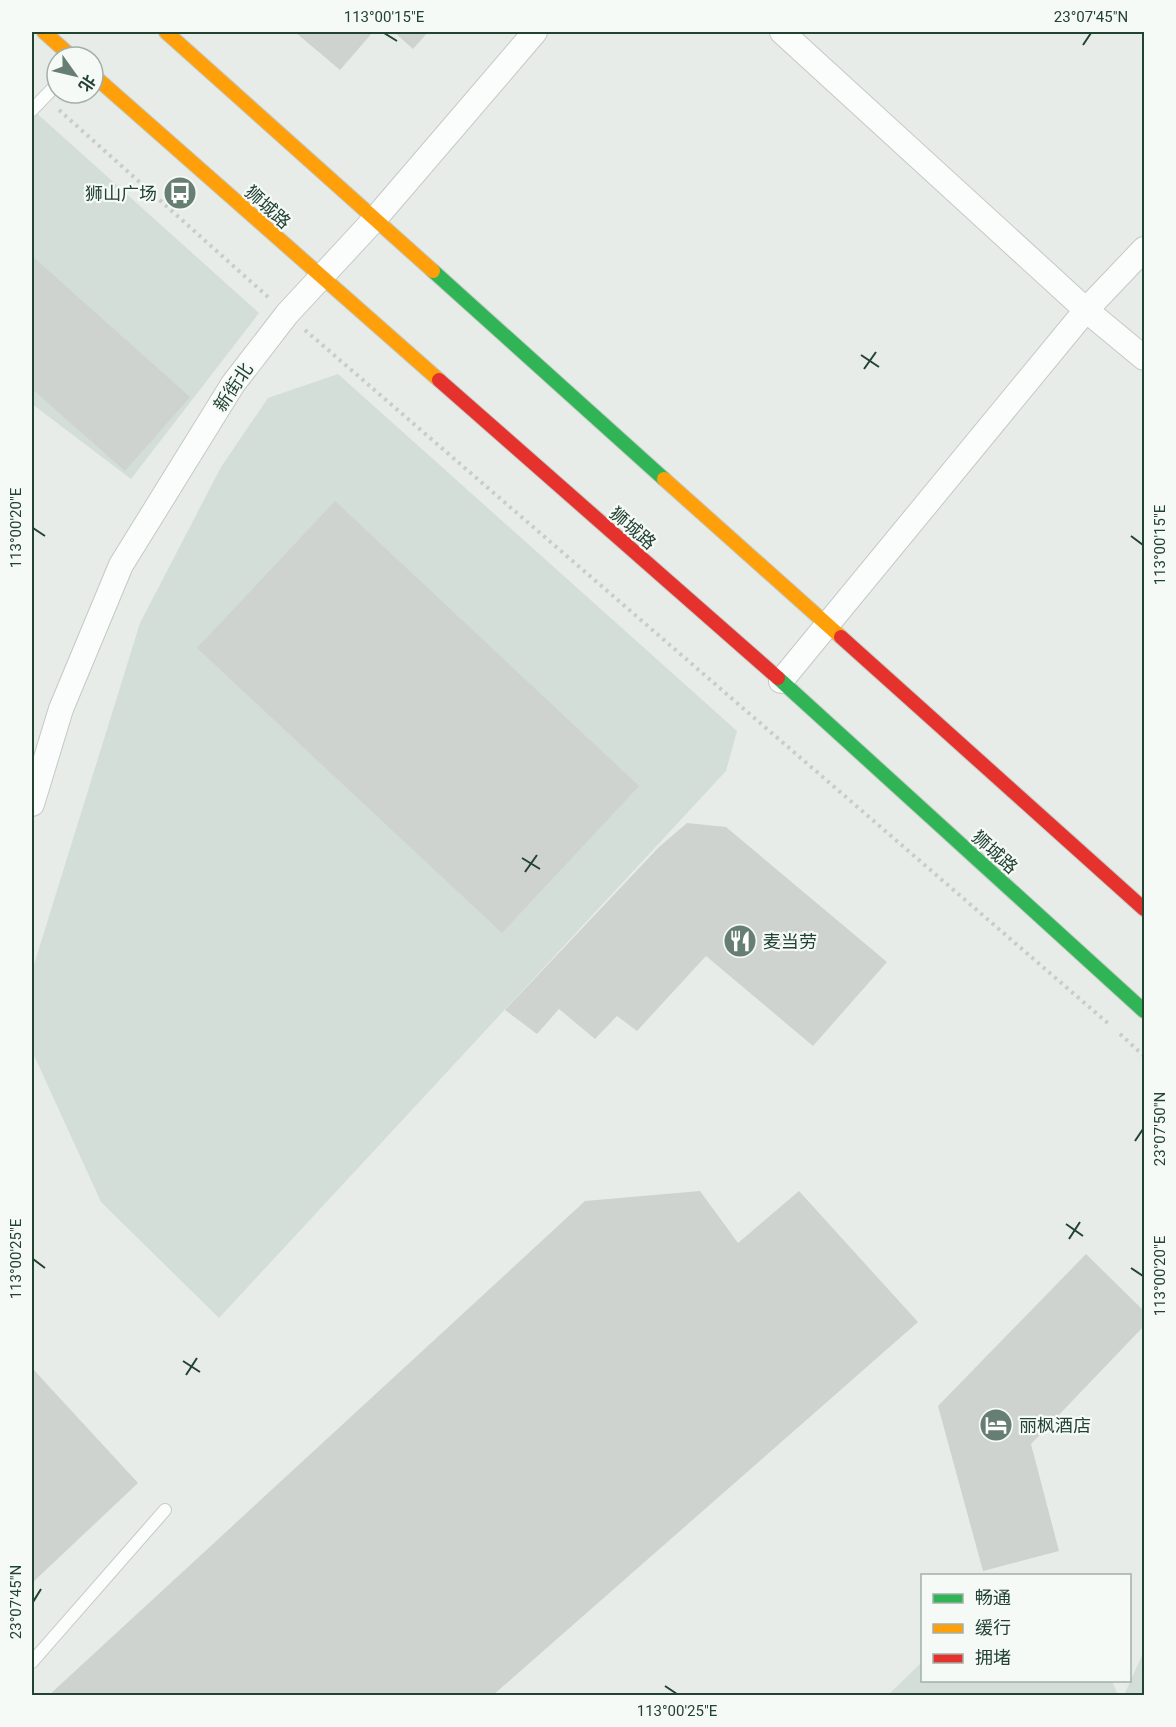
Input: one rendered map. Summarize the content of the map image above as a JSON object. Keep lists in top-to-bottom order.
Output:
{
  "streets": {
    "street": ["狮城路", "新街北"]
  },
  "crossings": [
    ["狮城路", "新街北"]
  ],
  "places": {
    "bus stop": ["狮山广场"],
    "restaurant": ["麦当劳"],
    "hotel": ["丽枫酒店"]
  },
  "legend": ["畅通", "缓行", "拥堵"],
  "north": "bottom right",
  "coordinates": [
    "113°00'15\"E",
    "23°07'45\"N",
    "113°00'20\"E",
    "23°07'50\"N",
    "113°00'25\"E"
  ]
}
